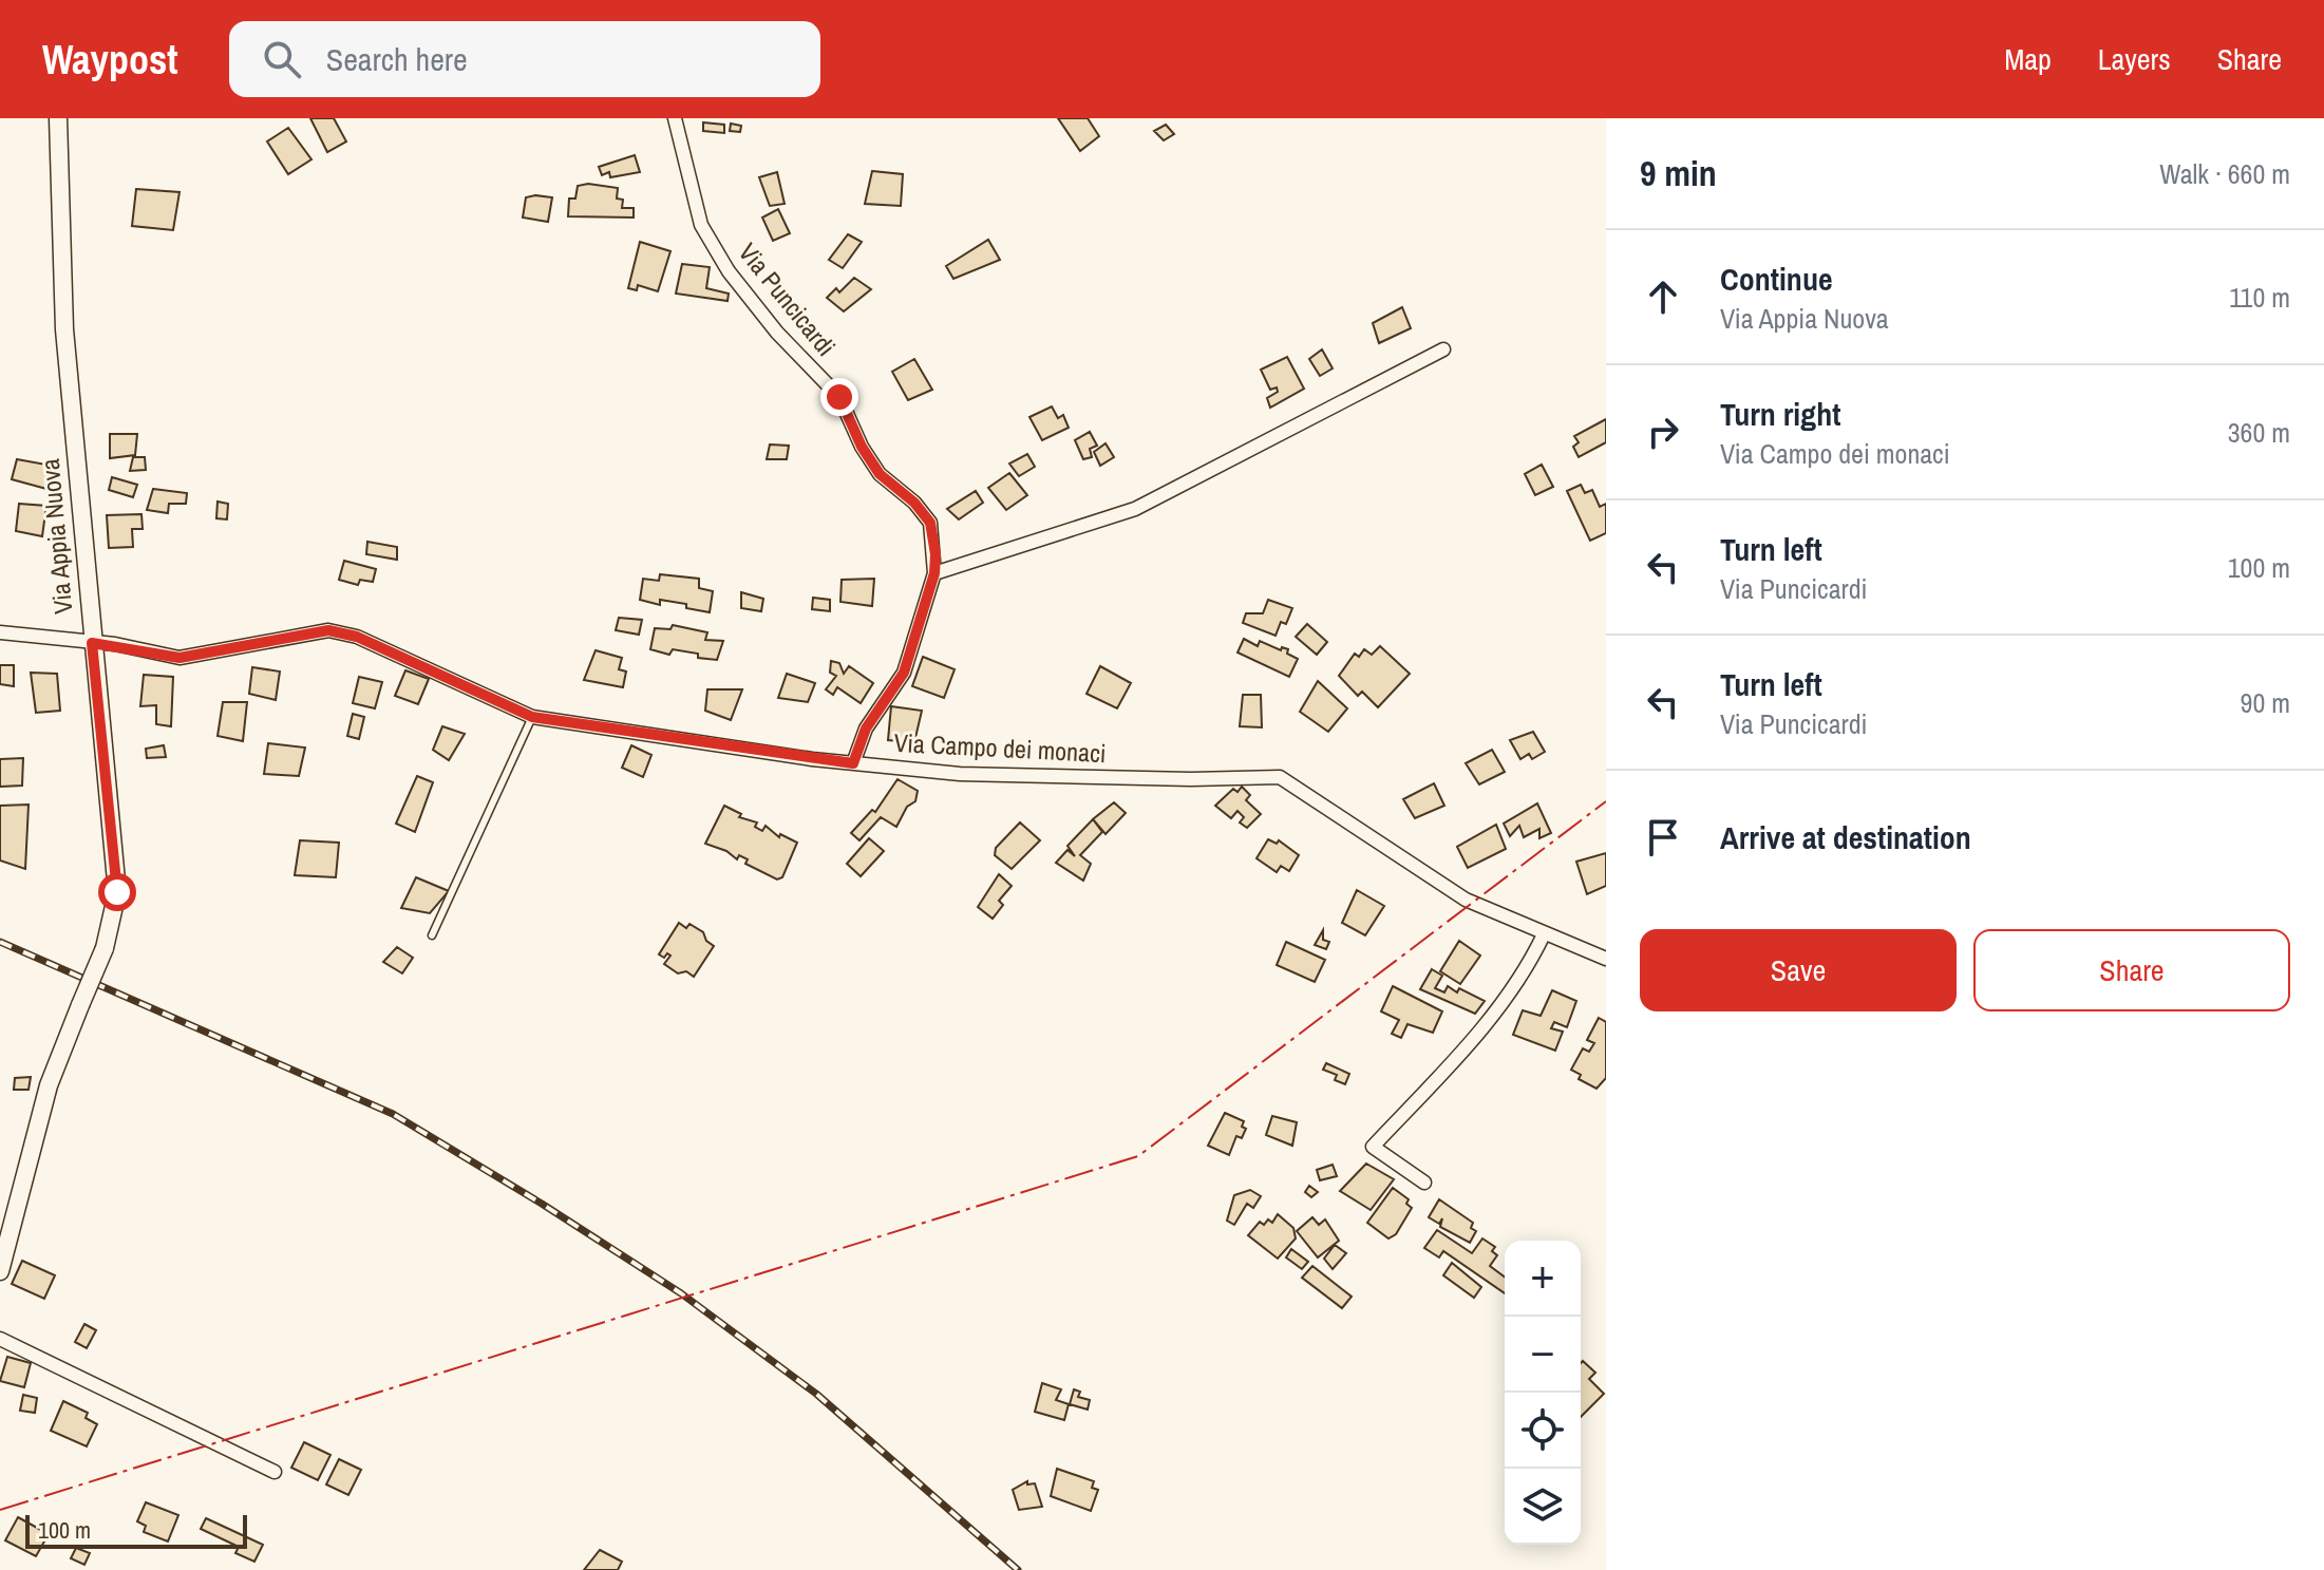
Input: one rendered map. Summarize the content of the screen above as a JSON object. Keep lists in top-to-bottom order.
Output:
{
  "streets": {
    "street": ["Via Puncicardi", "Via Appia Nuova", "Via Campo dei monaci"]
  },
  "crossings": [
    ["Via Puncicardi", "Via Campo dei monaci"],
    ["Via Appia Nuova", "Via Campo dei monaci"]
  ],
  "scale_bar": "100 m",
  "page": {
    "header": "Waypost",
    "search": "Search here",
    "nav": ["Map", "Layers", "Share"],
    "heading": ["9 min", "Walk · 660 m"],
    "list": [
      ["Continue", "Via Appia Nuova", "110 m"],
      ["Turn right", "Via Campo dei monaci", "360 m"],
      ["Turn left", "Via Puncicardi", "100 m"],
      ["Turn left", "Via Puncicardi", "90 m"],
      "Arrive at destination"
    ],
    "buttons": ["Save", "Share"],
    "map_buttons": ["+", "−"],
    "scale": "100 m"
  }
}
